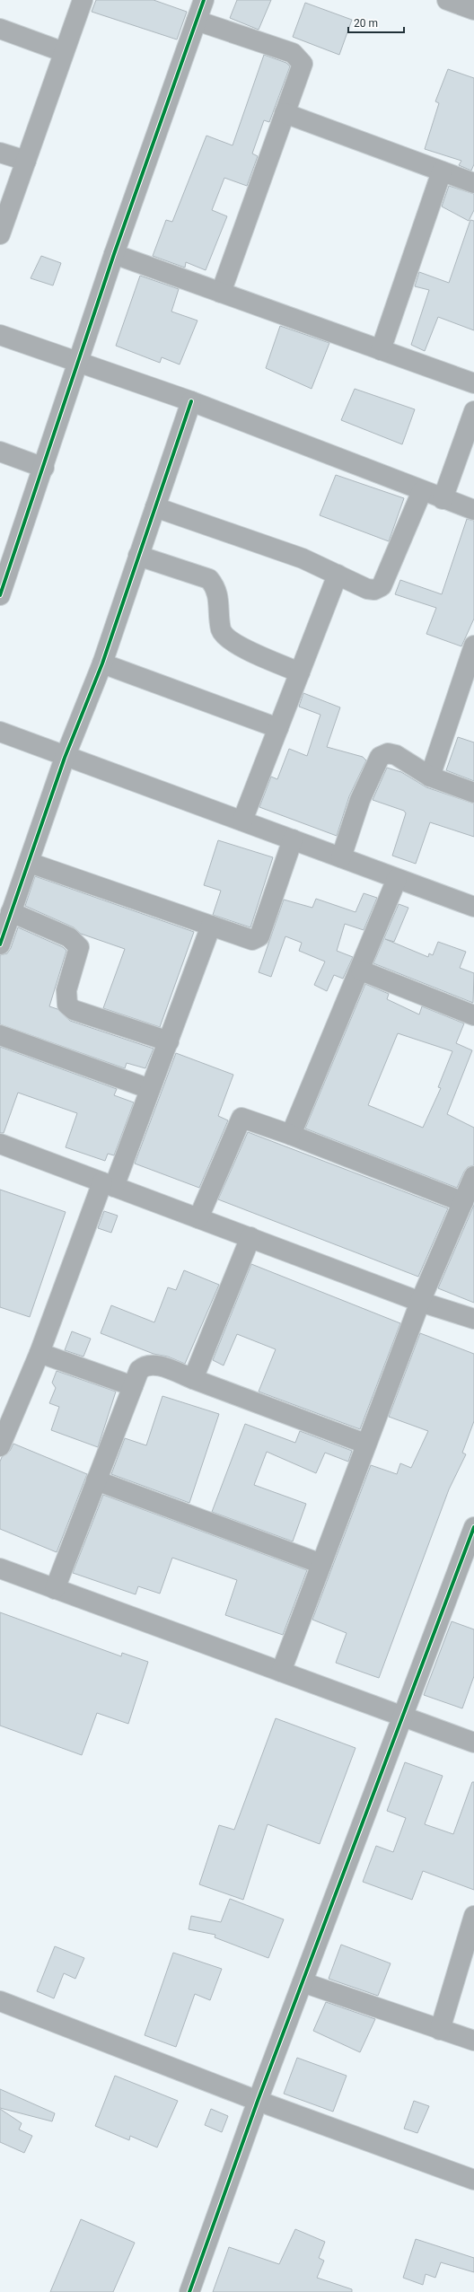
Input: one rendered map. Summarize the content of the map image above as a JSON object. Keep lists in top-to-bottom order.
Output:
{
  "scale_bar": "20 m"
}
